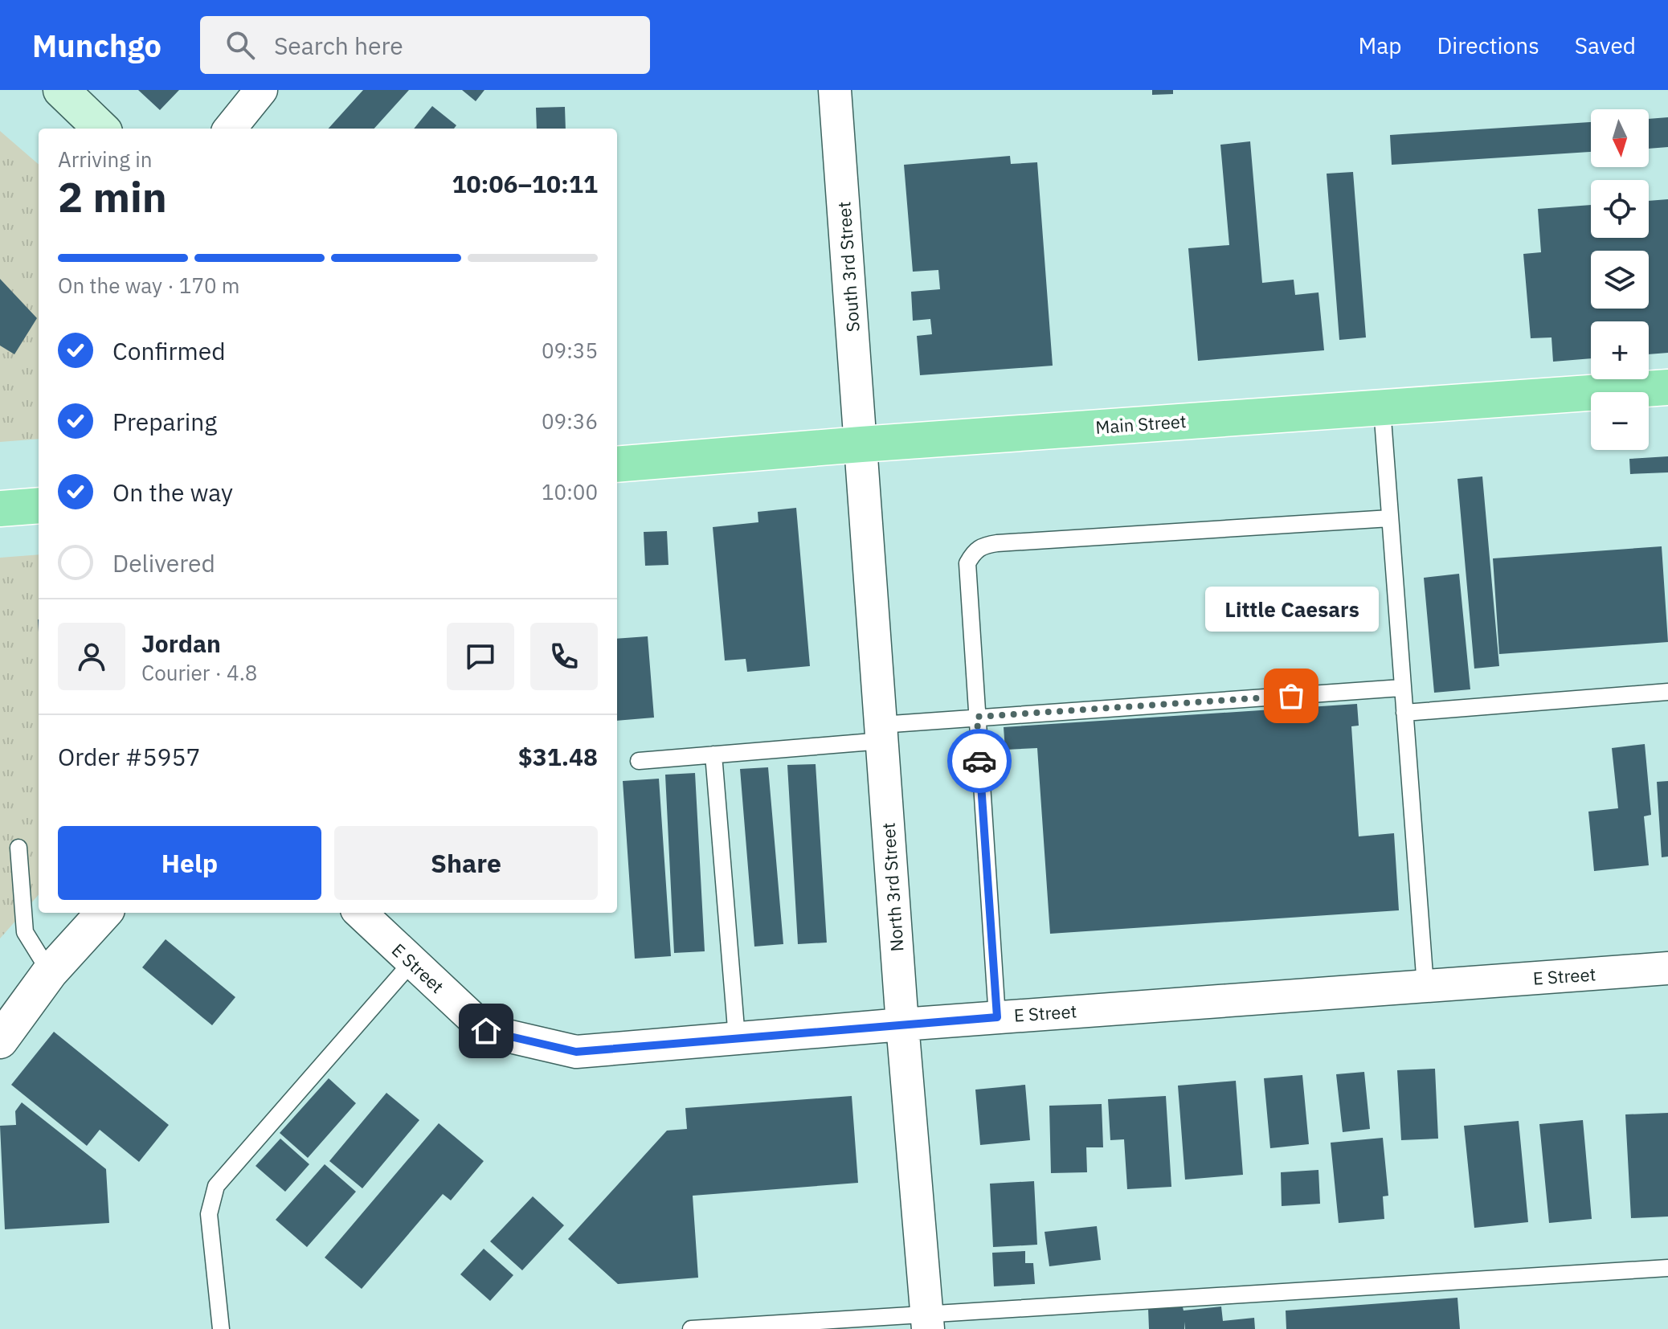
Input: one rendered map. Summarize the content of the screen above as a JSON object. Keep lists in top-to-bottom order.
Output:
{
  "streets": {
    "main road": ["Main Street"],
    "street": ["South 3rd Street", "North 3rd Street", "E Street"]
  },
  "crossings": [
    ["South 3rd Street", "Main Street"],
    ["South 3rd Street", "North 3rd Street"],
    ["Main Street", "North 3rd Street"],
    ["North 3rd Street", "E Street"]
  ],
  "places": ["Little Caesars"],
  "north": "bottom",
  "page": {
    "header": "Munchgo",
    "search": "Search here",
    "nav": ["Map", "Directions", "Saved"],
    "map_buttons": ["+", "−"],
    "heading": ["2 min", "Arriving in", "10:06–10:11"],
    "panel": [
      "Jordan",
      "Courier · 4.8",
      "Order #5957",
      "$31.48"
    ],
    "bar": "On the way · 170 m",
    "list": [
      ["Confirmed", "09:35"],
      ["Preparing", "09:36"],
      ["On the way", "10:00"],
      "Delivered"
    ],
    "bubble": "Little Caesars",
    "buttons": ["Help", "Share"]
  }
}
